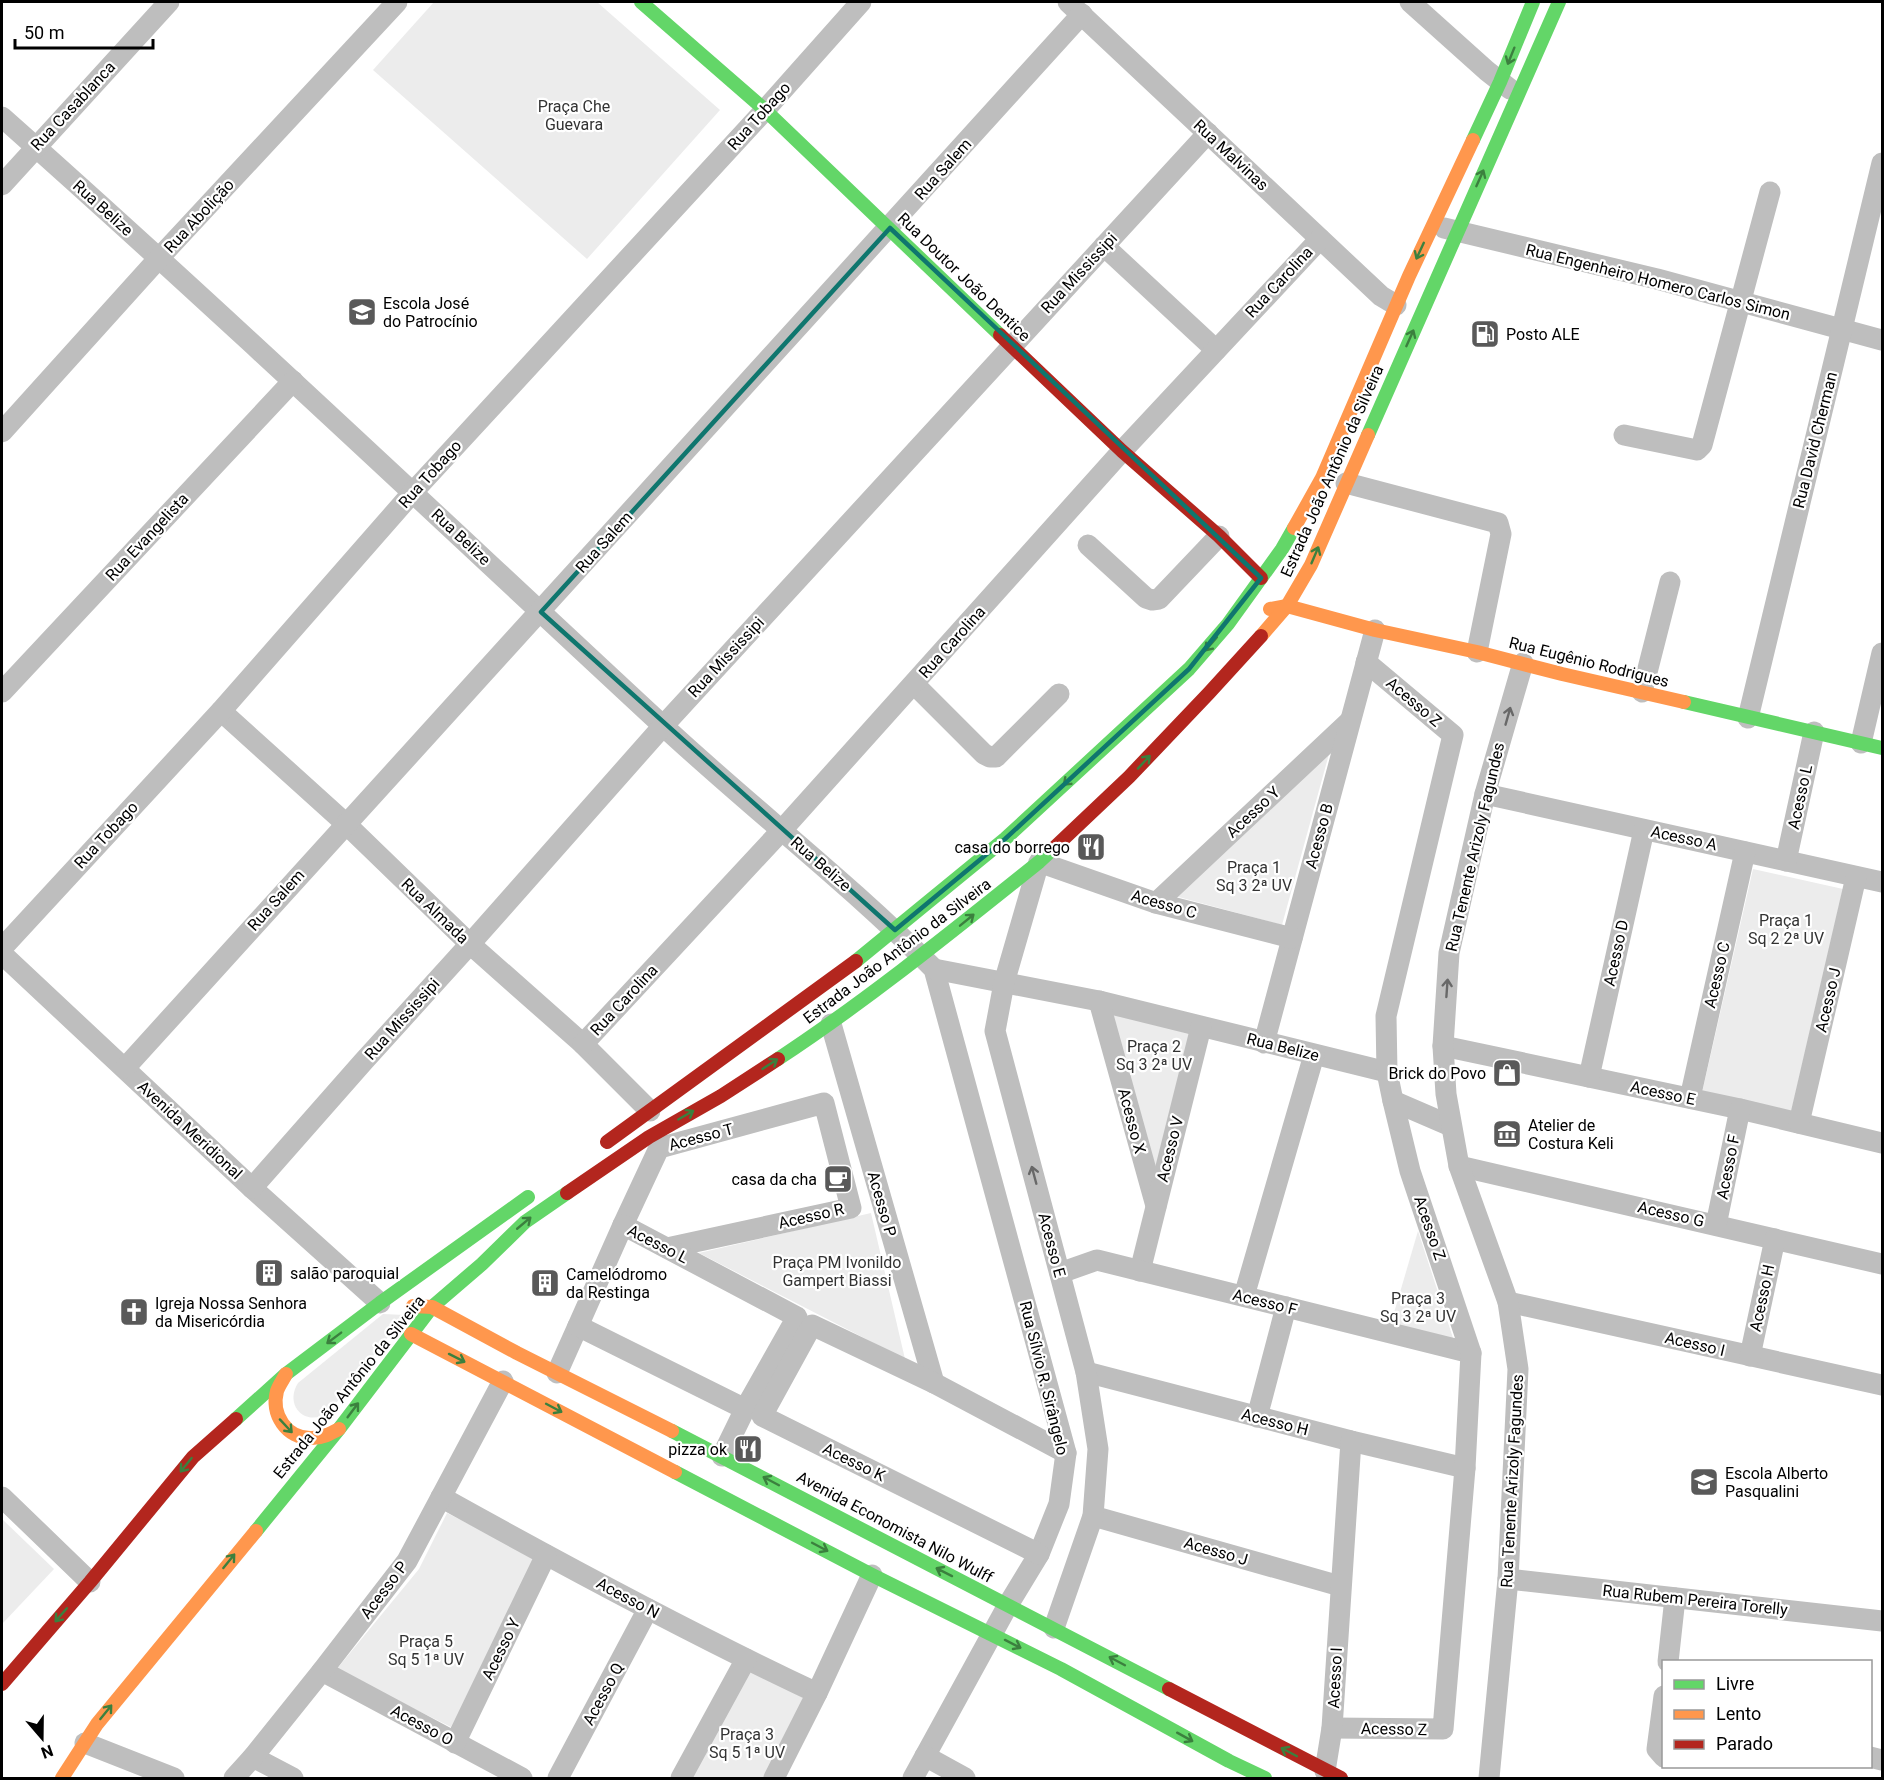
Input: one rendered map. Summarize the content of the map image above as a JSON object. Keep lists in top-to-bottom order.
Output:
{
  "streets": {
    "main road": [
      "Rua Doutor João Dentice",
      "Estrada João Antônio da Silveira",
      "Rua Eugênio Rodrigues",
      "Avenida Economista Nilo Wulff"
    ],
    "street": [
      "Rua Casablanca",
      "Rua Tobago",
      "Rua Malvinas",
      "Rua Salem",
      "Rua Belize",
      "Rua Abolição",
      "Rua Mississipi",
      "Rua Carolina",
      "Rua Engenheiro Homero Carlos Simon",
      "Rua David Cherman",
      "Rua Evangelista",
      "Acesso Z",
      "Acesso L",
      "Acesso Y",
      "Acesso B",
      "Acesso A",
      "Rua Tenente Arizoly Fagundes",
      "Acesso C",
      "Rua Almada",
      "Acesso D",
      "Acesso J",
      "Acesso E",
      "Acesso X",
      "Avenida Meridional",
      "Acesso T",
      "Acesso V",
      "Acesso F",
      "Acesso P",
      "Acesso G",
      "Acesso R",
      "Acesso H",
      "Acesso I",
      "Rua Sílvio R. Sirângelo",
      "Acesso K",
      "Acesso N",
      "Rua Rubem Pereira Torelly",
      "Acesso Q",
      "Acesso O"
    ]
  },
  "crossings": [
    ["Rua Casablanca", "Rua Belize"],
    ["Rua Tobago", "Rua Belize"],
    ["Rua Tobago", "Rua Doutor João Dentice"],
    ["Rua Tobago", "Rua Almada"],
    ["Rua Malvinas", "Rua Salem"],
    ["Rua Malvinas", "Rua Mississipi"],
    ["Rua Malvinas", "Rua Carolina"],
    ["Rua Malvinas", "Estrada João Antônio da Silveira"],
    ["Rua Salem", "Rua Belize"],
    ["Rua Salem", "Rua Doutor João Dentice"],
    ["Rua Salem", "Rua Almada"],
    ["Rua Salem", "Avenida Meridional"],
    ["Rua Belize", "Rua Abolição"],
    ["Rua Belize", "Rua Mississipi"],
    ["Rua Belize", "Rua Carolina"],
    ["Rua Belize", "Estrada João Antônio da Silveira"],
    ["Rua Belize", "Rua Evangelista"],
    ["Rua Belize", "Acesso Z"],
    ["Rua Belize", "Acesso B"],
    ["Rua Belize", "Acesso E"],
    ["Rua Belize", "Acesso X"],
    ["Rua Belize", "Acesso V"],
    ["Rua Belize", "Rua Sílvio R. Sirângelo"],
    ["Rua Mississipi", "Rua Doutor João Dentice"],
    ["Rua Mississipi", "Rua Almada"],
    ["Rua Mississipi", "Avenida Meridional"],
    ["Rua Doutor João Dentice", "Rua Carolina"],
    ["Rua Doutor João Dentice", "Estrada João Antônio da Silveira"],
    ["Rua Carolina", "Rua Almada"],
    ["Rua Engenheiro Homero Carlos Simon", "Rua David Cherman"],
    ["Rua Engenheiro Homero Carlos Simon", "Estrada João Antônio da Silveira"],
    ["Rua David Cherman", "Rua Eugênio Rodrigues"],
    ["Estrada João Antônio da Silveira", "Rua Eugênio Rodrigues"],
    ["Estrada João Antônio da Silveira", "Acesso C"],
    ["Estrada João Antônio da Silveira", "Rua Almada"],
    ["Estrada João Antônio da Silveira", "Acesso E"],
    ["Estrada João Antônio da Silveira", "Avenida Meridional"],
    ["Estrada João Antônio da Silveira", "Acesso T"],
    ["Estrada João Antônio da Silveira", "Acesso P"],
    ["Estrada João Antônio da Silveira", "Rua Sílvio R. Sirângelo"],
    ["Estrada João Antônio da Silveira", "Avenida Economista Nilo Wulff"],
    ["Rua Eugênio Rodrigues", "Acesso L"],
    ["Rua Eugênio Rodrigues", "Acesso B"],
    ["Rua Eugênio Rodrigues", "Rua Tenente Arizoly Fagundes"],
    ["Acesso Z", "Acesso B"],
    ["Acesso Z", "Acesso F"],
    ["Acesso Z", "Acesso H"],
    ["Acesso Z", "Acesso I"],
    ["Acesso L", "Acesso A"],
    ["Acesso L", "Acesso T"],
    ["Acesso L", "Acesso R"],
    ["Acesso L", "Acesso K"],
    ["Acesso L", "Avenida Economista Nilo Wulff"],
    ["Acesso Y", "Acesso B"],
    ["Acesso Y", "Acesso C"],
    ["Acesso Y", "Acesso N"],
    ["Acesso Y", "Acesso O"],
    ["Acesso B", "Acesso C"],
    ["Acesso A", "Rua Tenente Arizoly Fagundes"],
    ["Acesso A", "Acesso C"],
    ["Acesso A", "Acesso D"],
    ["Acesso A", "Acesso J"],
    ["Rua Tenente Arizoly Fagundes", "Acesso E"],
    ["Rua Tenente Arizoly Fagundes", "Acesso G"],
    ["Rua Tenente Arizoly Fagundes", "Acesso I"],
    ["Rua Tenente Arizoly Fagundes", "Rua Rubem Pereira Torelly"],
    ["Acesso C", "Acesso E"],
    ["Acesso D", "Acesso E"],
    ["Acesso J", "Acesso E"],
    ["Acesso J", "Acesso I"],
    ["Acesso E", "Acesso F"],
    ["Acesso E", "Acesso H"],
    ["Acesso E", "Avenida Economista Nilo Wulff"],
    ["Acesso X", "Acesso V"],
    ["Acesso T", "Acesso R"],
    ["Acesso V", "Acesso F"],
    ["Acesso F", "Acesso G"],
    ["Acesso P", "Acesso N"],
    ["Acesso P", "Acesso O"],
    ["Acesso G", "Acesso H"],
    ["Acesso H", "Acesso I"],
    ["Acesso I", "Avenida Economista Nilo Wulff"],
    ["Rua Sílvio R. Sirângelo", "Acesso K"],
    ["Rua Sílvio R. Sirângelo", "Avenida Economista Nilo Wulff"],
    ["Acesso N", "Acesso Q"]
  ],
  "parks": [
    "Praça Che Guevara",
    "Praça 1 Sq 3 2ª UV",
    "Praça 1 Sq 2 2ª UV",
    "Praça 2 Sq 3 2ª UV",
    "Praça PM Ivonildo Gampert Biassi",
    "Praça 3 Sq 3 2ª UV",
    "Praça 5 Sq 5 1ª UV",
    "Praça 3 Sq 5 1ª UV"
  ],
  "places": {
    "school or university": ["Escola José do Patrocínio", "Escola Alberto Pasqualini"],
    "fuel station": ["Posto ALE"],
    "restaurant": ["casa do borrego", "pizza ok"],
    "shop": ["Brick do Povo"],
    "museum": ["Atelier de Costura Keli"],
    "cafe": ["casa da cha"],
    "building": ["salão paroquial", "Camelódromo da Restinga"],
    "church": ["Igreja Nossa Senhora da Misericórdia"]
  },
  "legend": ["Livre", "Lento", "Parado"],
  "scale_bar": "50 m",
  "north": "bottom"
}
